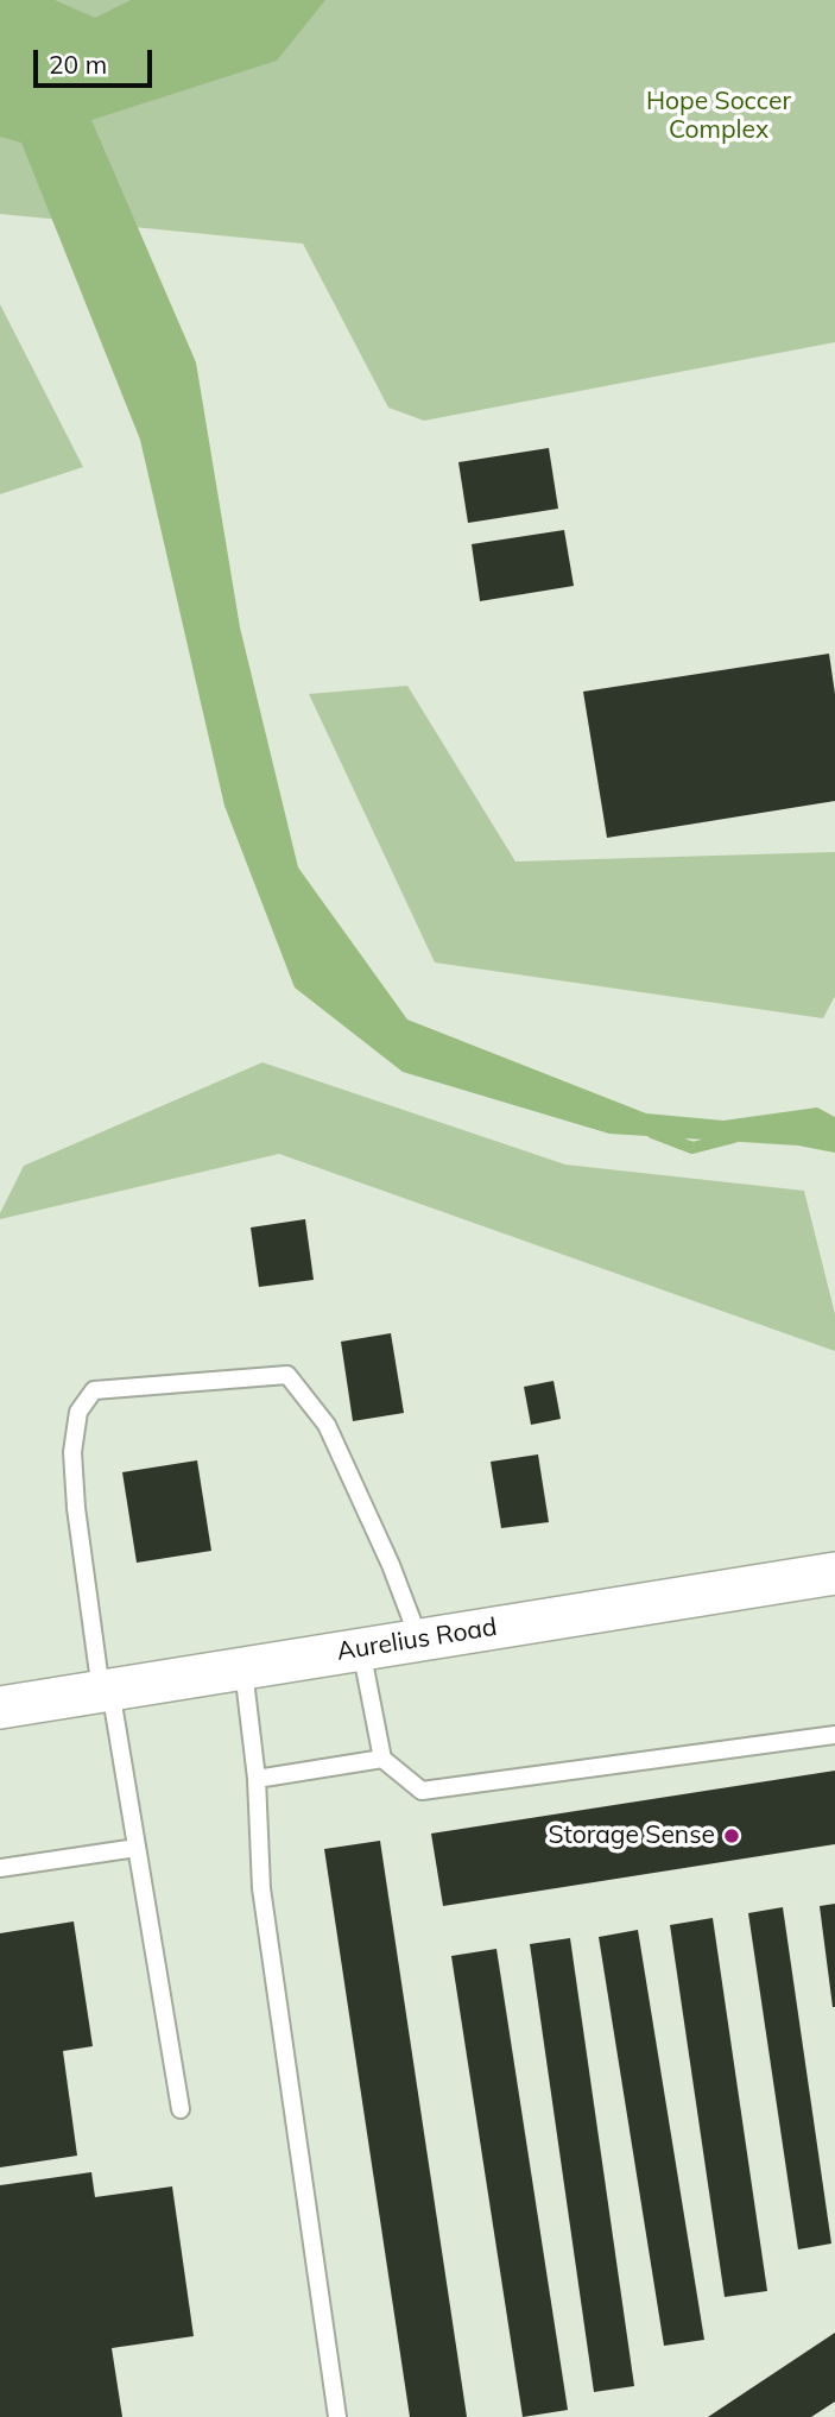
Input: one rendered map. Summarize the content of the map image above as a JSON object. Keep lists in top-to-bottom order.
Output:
{
  "streets": {
    "street": ["Aurelius Road"]
  },
  "parks": ["Hope Soccer Complex"],
  "places": ["Storage Sense"],
  "scale_bar": "20 m"
}
